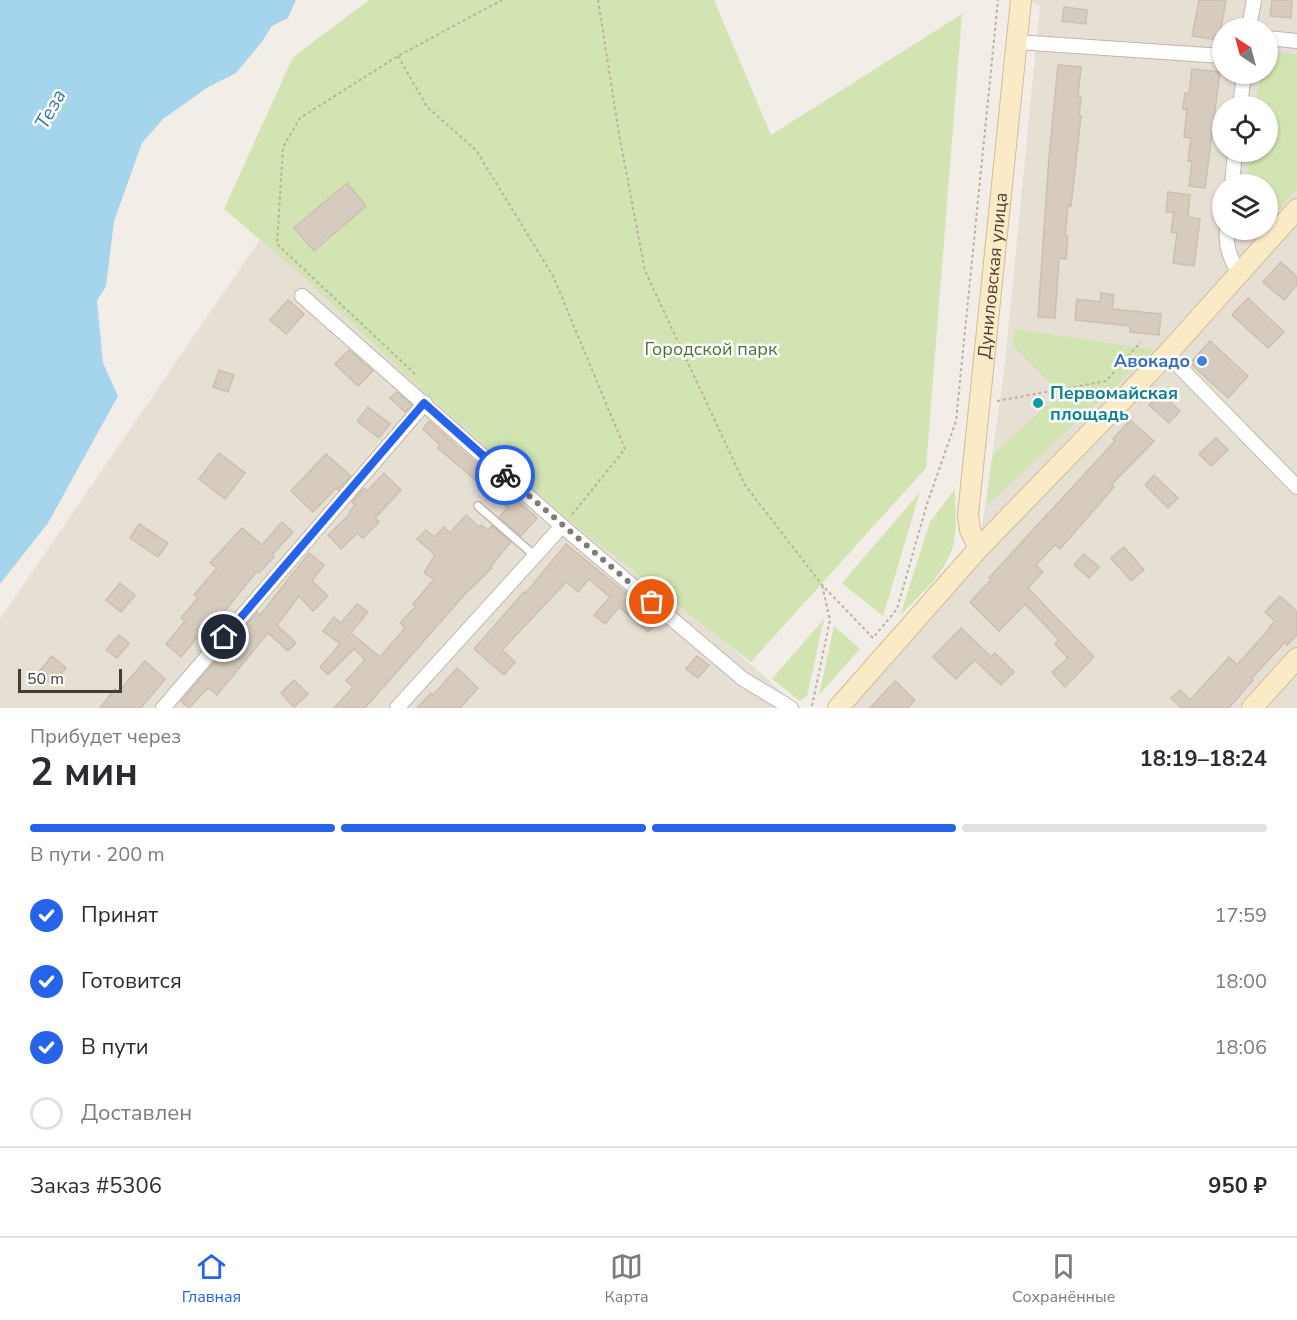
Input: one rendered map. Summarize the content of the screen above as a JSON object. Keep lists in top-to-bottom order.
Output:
{
  "streets": {
    "main road": ["Дуниловская улица"]
  },
  "water": ["Теза"],
  "parks": ["Городской парк"],
  "places": ["Авокадо", "Первомайская площадь"],
  "scale_bar": "50 m",
  "north": "top left",
  "page": {
    "scale": "50 m",
    "heading": ["2 мин", "Прибудет через", "18:19–18:24"],
    "panel": ["Заказ #5306", "950 ₽"],
    "bar": "В пути · 200 m",
    "list": [
      ["Принят", "17:59"],
      ["Готовится", "18:00"],
      ["В пути", "18:06"],
      "Доставлен"
    ],
    "tabs": ["Главная", "Карта", "Сохранённые"]
  }
}
